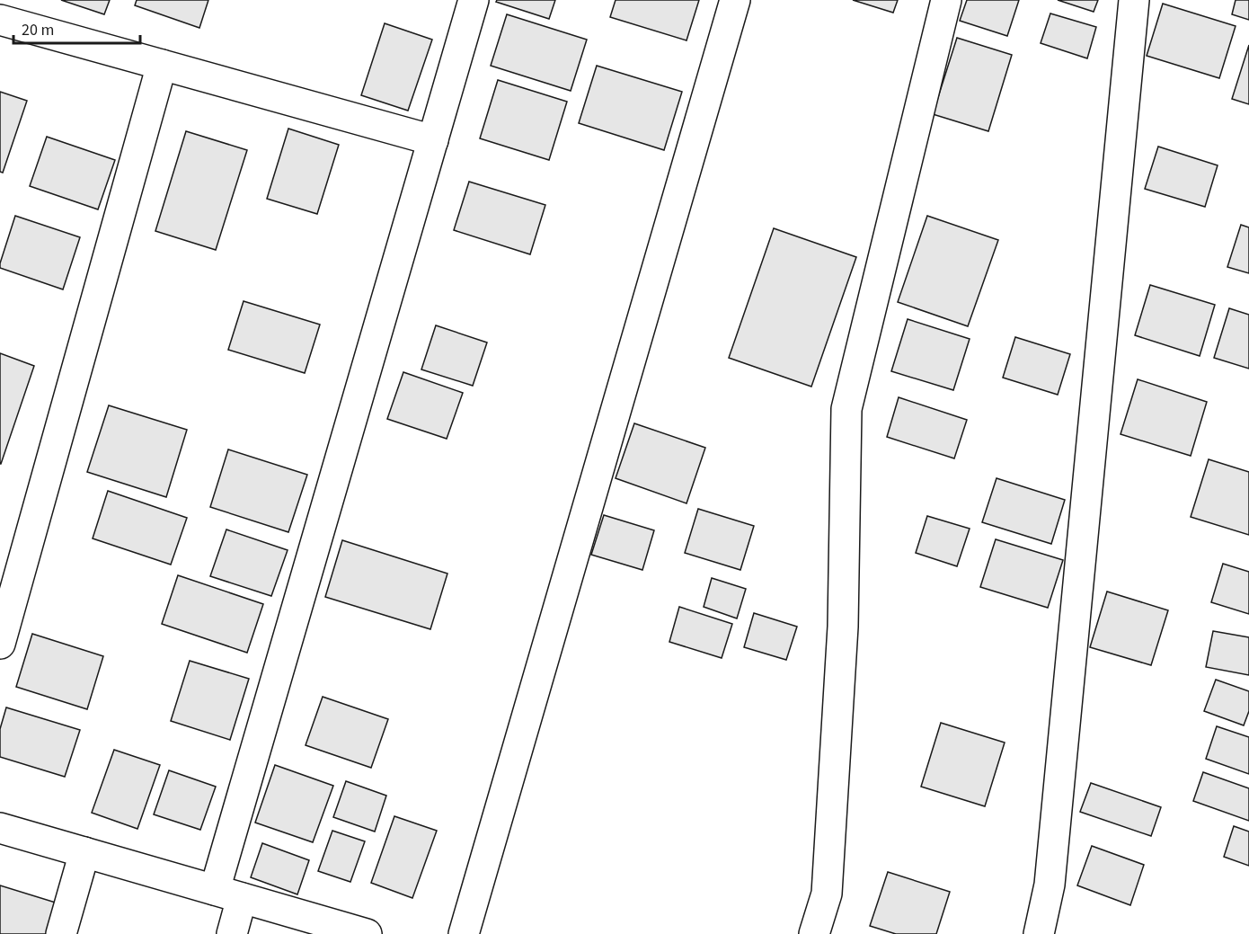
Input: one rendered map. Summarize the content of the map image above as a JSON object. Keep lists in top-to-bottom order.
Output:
{
  "scale_bar": "20 m"
}
